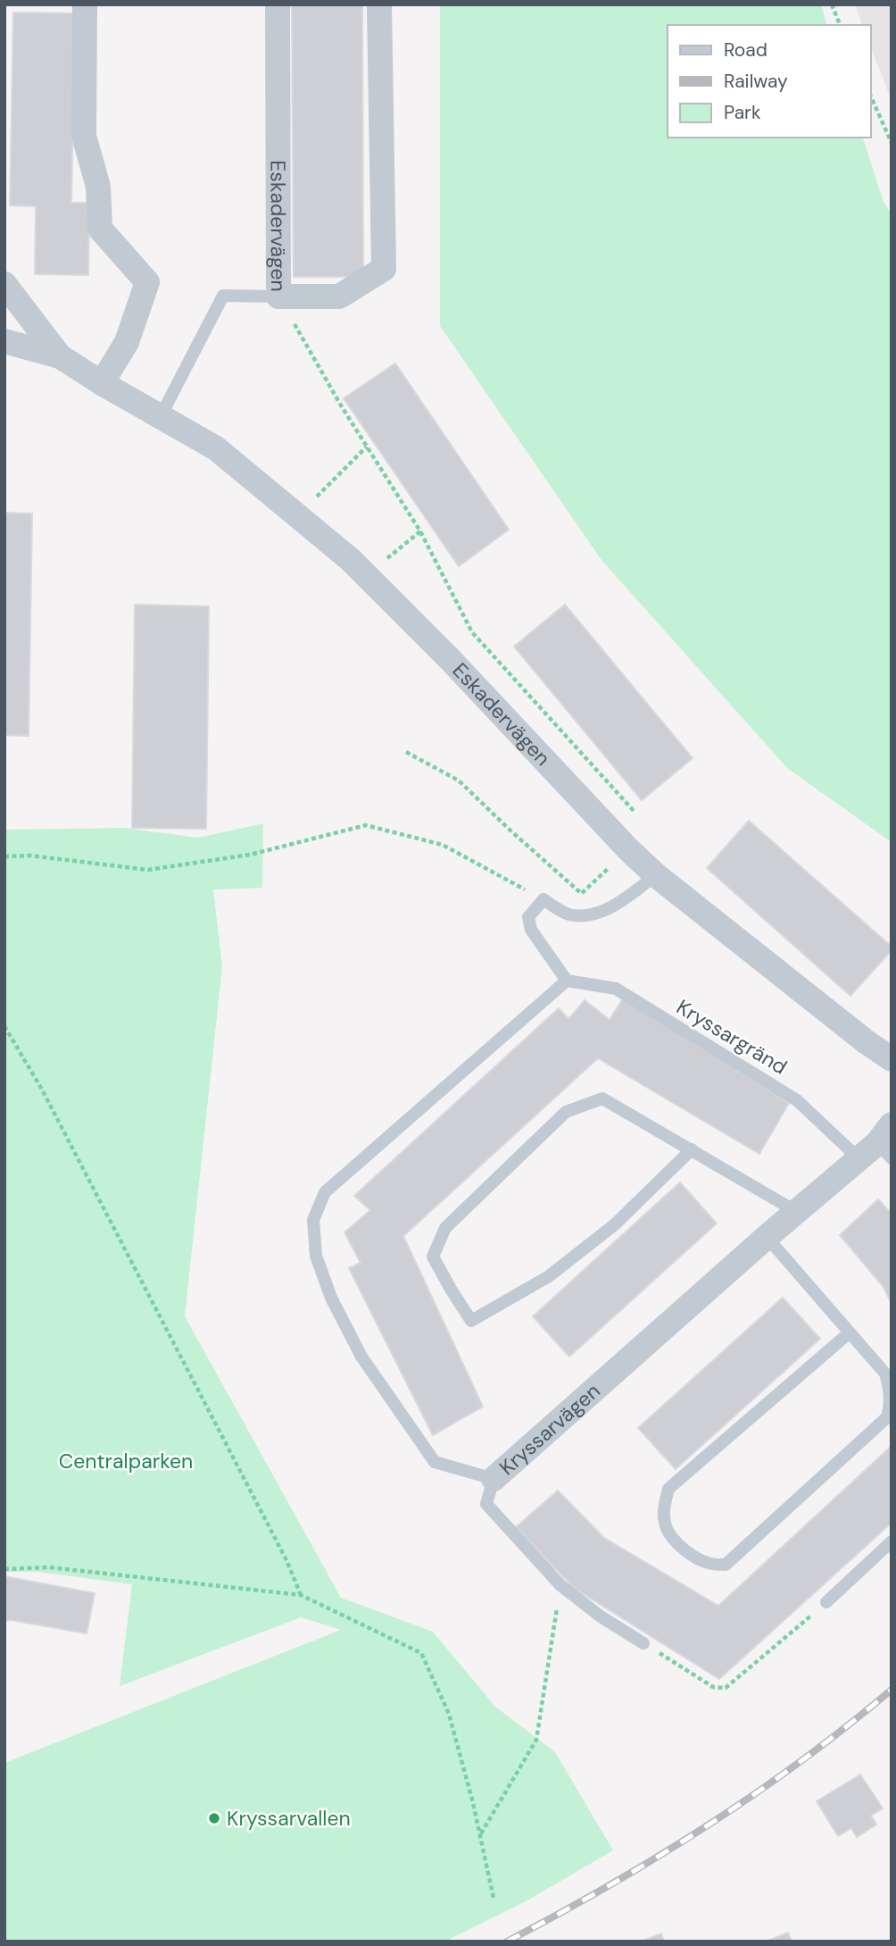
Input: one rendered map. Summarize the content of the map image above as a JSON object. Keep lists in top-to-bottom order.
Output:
{
  "streets": {
    "street": ["Eskadervägen", "Kryssarvägen"],
    "lane": ["Kryssargränd"]
  },
  "crossings": [
    ["Kryssargränd", "Kryssarvägen"]
  ],
  "parks": ["Centralparken"],
  "places": ["Kryssarvallen"],
  "legend": ["Road", "Railway", "Park"]
}
